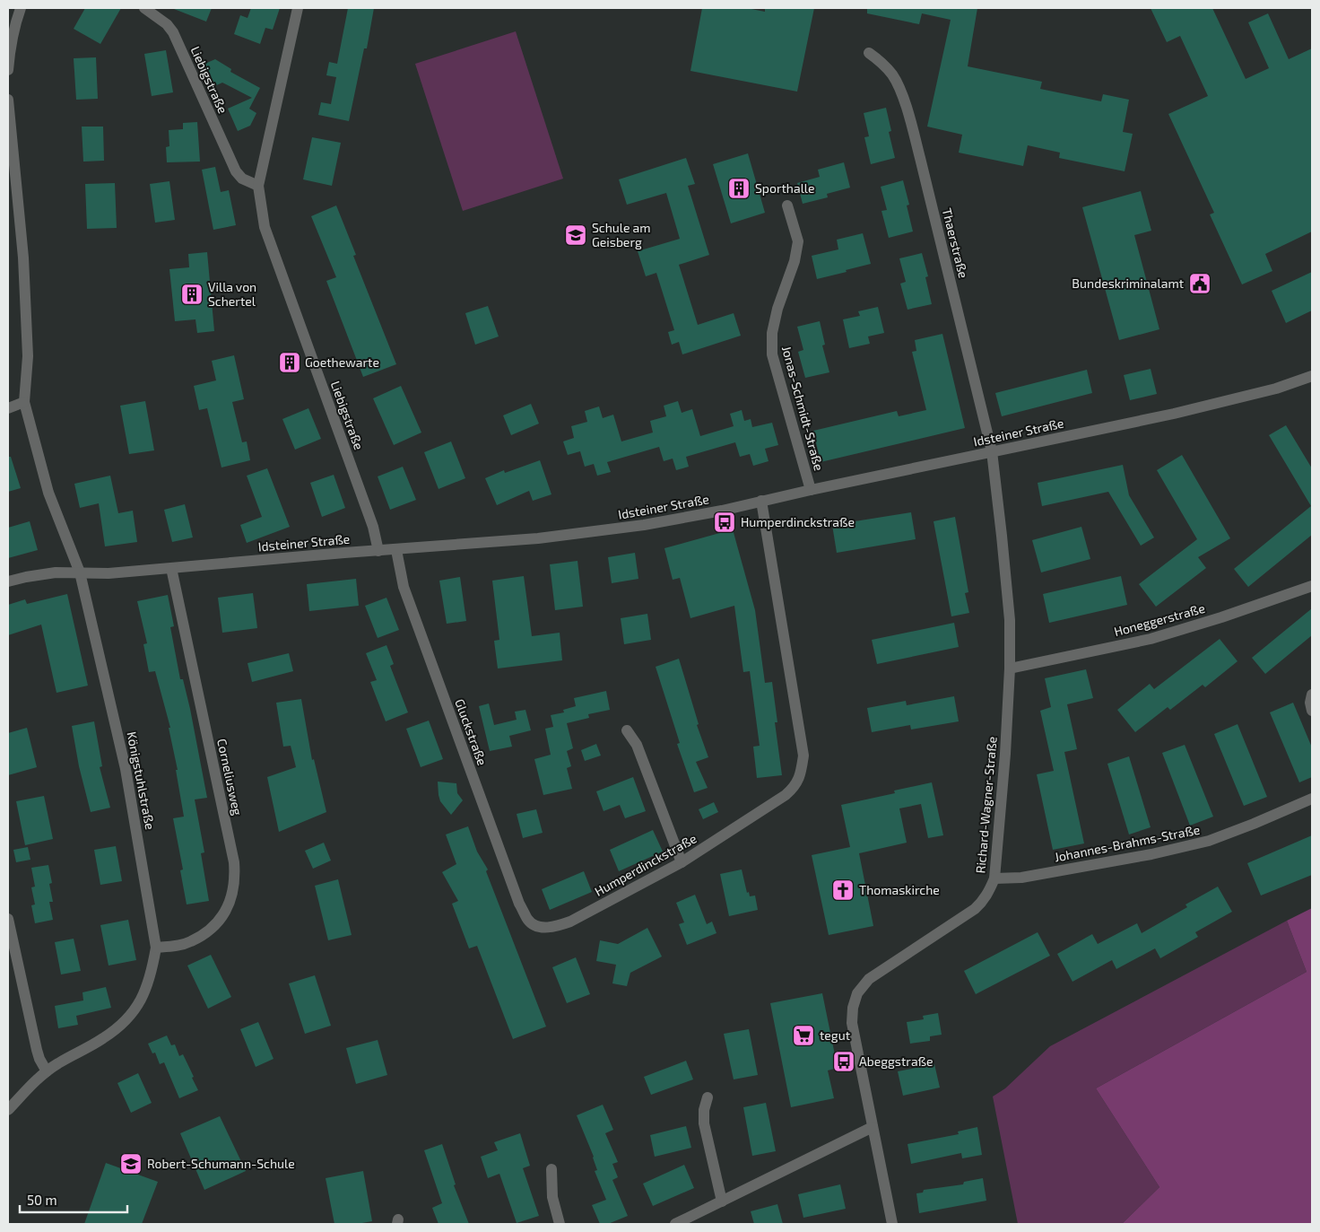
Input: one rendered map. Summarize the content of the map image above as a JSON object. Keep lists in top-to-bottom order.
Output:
{
  "streets": {
    "street": [
      "Liebigstraße",
      "Thaerstraße",
      "Jonas-Schmidt-Straße",
      "Idsteiner Straße",
      "Honeggerstraße",
      "Gluckstraße",
      "Corneliusweg",
      "Königstuhlstraße",
      "Richard-Wagner-Straße",
      "Johannes-Brahms-Straße",
      "Humperdinckstraße"
    ]
  },
  "crossings": [
    ["Liebigstraße", "Idsteiner Straße"],
    ["Thaerstraße", "Idsteiner Straße"],
    ["Thaerstraße", "Richard-Wagner-Straße"],
    ["Jonas-Schmidt-Straße", "Idsteiner Straße"],
    ["Idsteiner Straße", "Gluckstraße"],
    ["Idsteiner Straße", "Corneliusweg"],
    ["Idsteiner Straße", "Königstuhlstraße"],
    ["Idsteiner Straße", "Richard-Wagner-Straße"],
    ["Idsteiner Straße", "Humperdinckstraße"],
    ["Honeggerstraße", "Richard-Wagner-Straße"],
    ["Gluckstraße", "Humperdinckstraße"],
    ["Corneliusweg", "Königstuhlstraße"],
    ["Richard-Wagner-Straße", "Johannes-Brahms-Straße"]
  ],
  "places": {
    "building": ["Sporthalle", "Villa von Schertel", "Goethewarte"],
    "school or university": ["Schule am Geisberg", "Robert-Schumann-Schule"],
    "public building": ["Bundeskriminalamt"],
    "bus stop": ["Humperdinckstraße", "Abeggstraße"],
    "church": ["Thomaskirche"],
    "supermarket": ["tegut"]
  },
  "scale_bar": "50 m"
}
